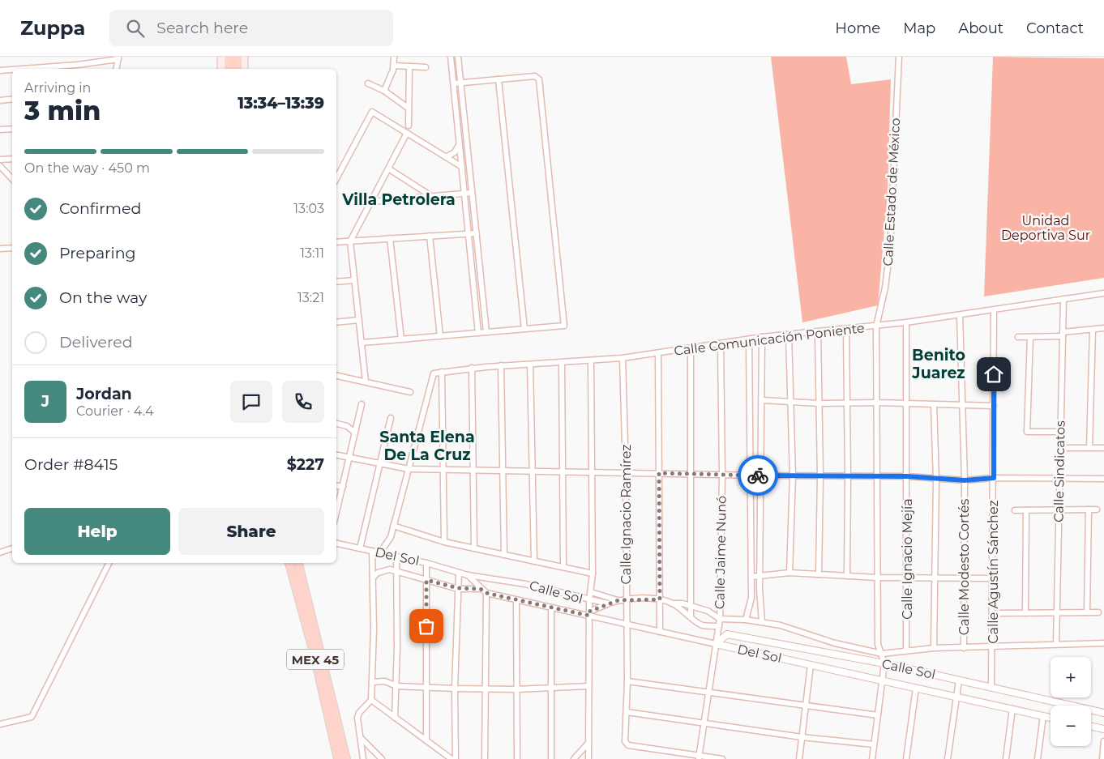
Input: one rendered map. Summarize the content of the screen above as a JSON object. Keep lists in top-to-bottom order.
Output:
{
  "streets": {
    "highway": ["MEX 45"],
    "street": [
      "Calle Estado de México",
      "Calle Comunicación Poniente",
      "Calle Sindicatos",
      "Calle Ignacio Ramírez",
      "Calle Jaime Nunó",
      "Del Sol",
      "Calle Ignacio Mejía",
      "Calle Modesto Cortés",
      "Calle Agustín Sánchez",
      "Calle Sol"
    ]
  },
  "crossings": [
    ["Calle Estado de México", "Calle Comunicación Poniente"],
    ["Calle Estado de México", "Calle Sol"],
    ["Calle Comunicación Poniente", "Calle Sindicatos"],
    ["Calle Comunicación Poniente", "Calle Ignacio Ramírez"],
    ["Calle Comunicación Poniente", "Calle Jaime Nunó"],
    ["Calle Comunicación Poniente", "Calle Ignacio Mejía"],
    ["Calle Comunicación Poniente", "Calle Modesto Cortés"],
    ["Calle Comunicación Poniente", "Calle Agustín Sánchez"],
    ["Calle Ignacio Ramírez", "Calle Jaime Nunó"],
    ["Calle Ignacio Ramírez", "Del Sol"],
    ["Calle Ignacio Ramírez", "Calle Sol"],
    ["Calle Jaime Nunó", "Del Sol"],
    ["Calle Jaime Nunó", "Calle Sol"],
    ["Del Sol", "Calle Sol"],
    ["Calle Agustín Sánchez", "Calle Sol"]
  ],
  "districts": ["Villa Petrolera", "Benito Juarez", "Santa Elena De La Cruz"],
  "parks": ["Unidad Deportiva Sur"],
  "page": {
    "header": "Zuppa",
    "search": "Search here",
    "nav": [
      "Home",
      "Map",
      "About",
      "Contact"
    ],
    "heading": ["3 min", "Arriving in", "13:34–13:39"],
    "panel": [
      "Jordan",
      "Courier · 4.4",
      "Order #8415",
      "$227"
    ],
    "bar": "On the way · 450 m",
    "list": [
      ["Confirmed", "13:03"],
      ["Preparing", "13:11"],
      ["On the way", "13:21"],
      "Delivered"
    ],
    "round": "J",
    "buttons": ["Help", "Share"],
    "map_buttons": ["+", "−"]
  }
}
